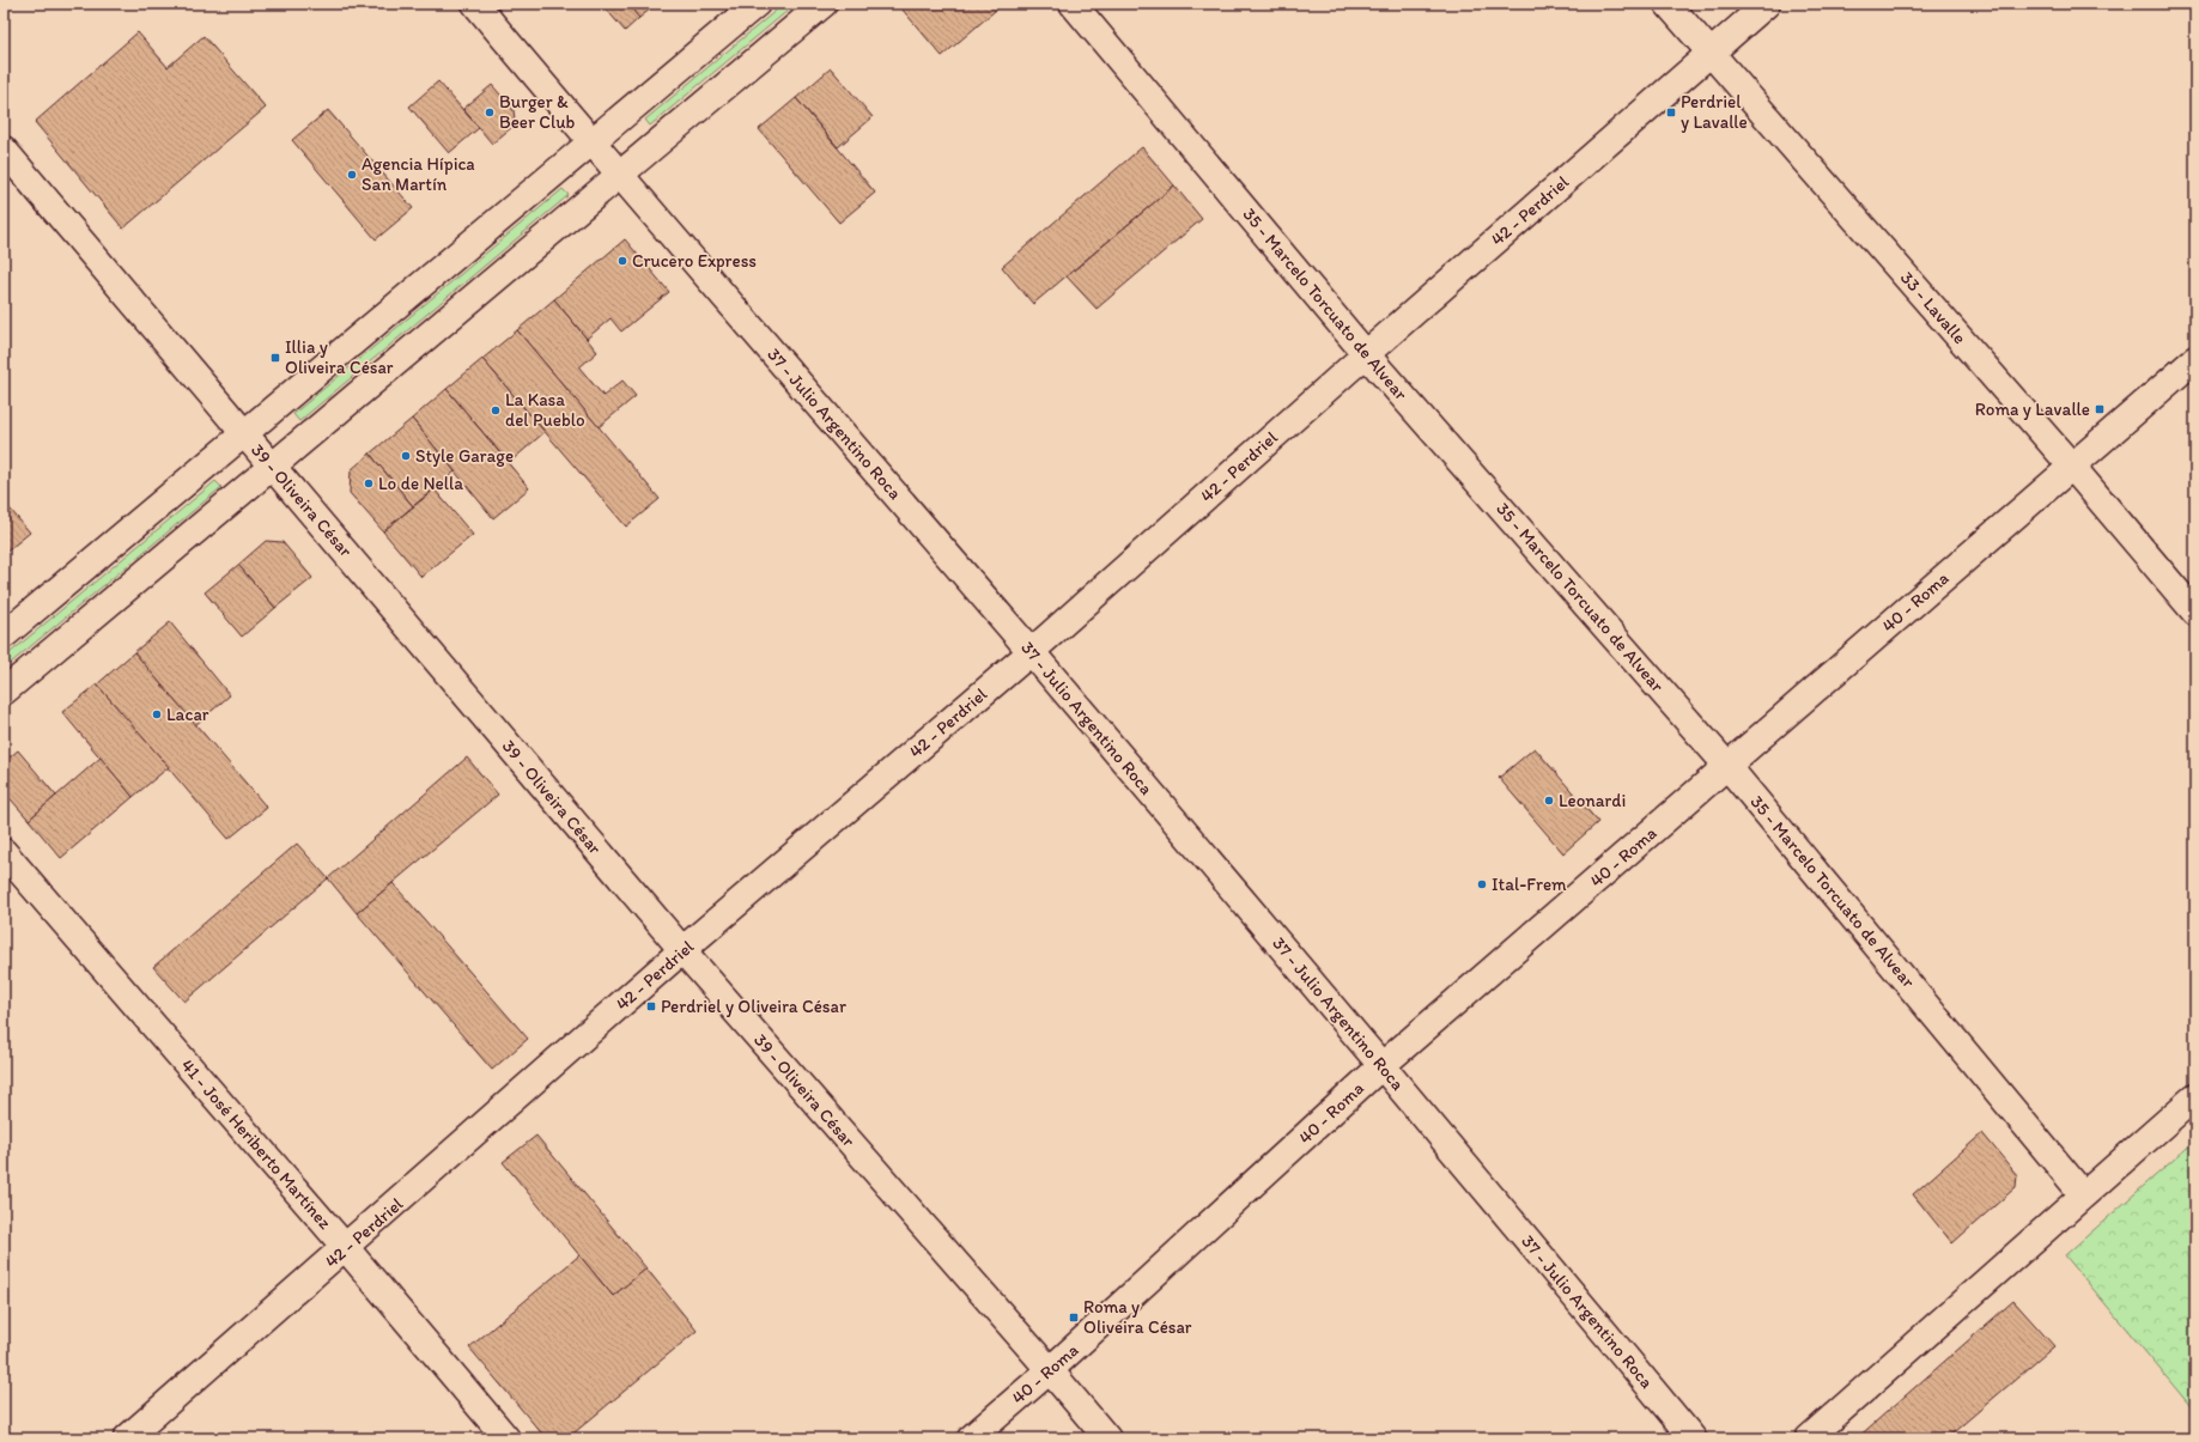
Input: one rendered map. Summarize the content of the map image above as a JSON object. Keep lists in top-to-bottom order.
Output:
{
  "streets": {
    "street": [
      "42 - Perdriel",
      "35 - Marcelo Torcuato de Alvear",
      "33 - Lavalle",
      "37 - Julio Argentino Roca",
      "39 - Oliveira César",
      "40 - Roma",
      "41 - José Heriberto Martínez"
    ]
  },
  "crossings": [
    ["42 - Perdriel", "35 - Marcelo Torcuato de Alvear"],
    ["42 - Perdriel", "33 - Lavalle"],
    ["42 - Perdriel", "37 - Julio Argentino Roca"],
    ["42 - Perdriel", "39 - Oliveira César"],
    ["42 - Perdriel", "41 - José Heriberto Martínez"],
    ["35 - Marcelo Torcuato de Alvear", "40 - Roma"],
    ["33 - Lavalle", "40 - Roma"],
    ["37 - Julio Argentino Roca", "40 - Roma"],
    ["39 - Oliveira César", "40 - Roma"]
  ],
  "places": {
    "other": [
      "Burger & Beer Club",
      "Agencia Hípica San Martín",
      "Crucero Express",
      "La Kasa del Pueblo",
      "Style Garage",
      "Lo de Nella",
      "Lacar",
      "Leonardi",
      "Ital-Frem"
    ],
    "transit": [
      "Perdriel y Lavalle",
      "Illia y Oliveira César",
      "Roma y Lavalle",
      "Perdriel y Oliveira César",
      "Roma y Oliveira César"
    ]
  }
}
